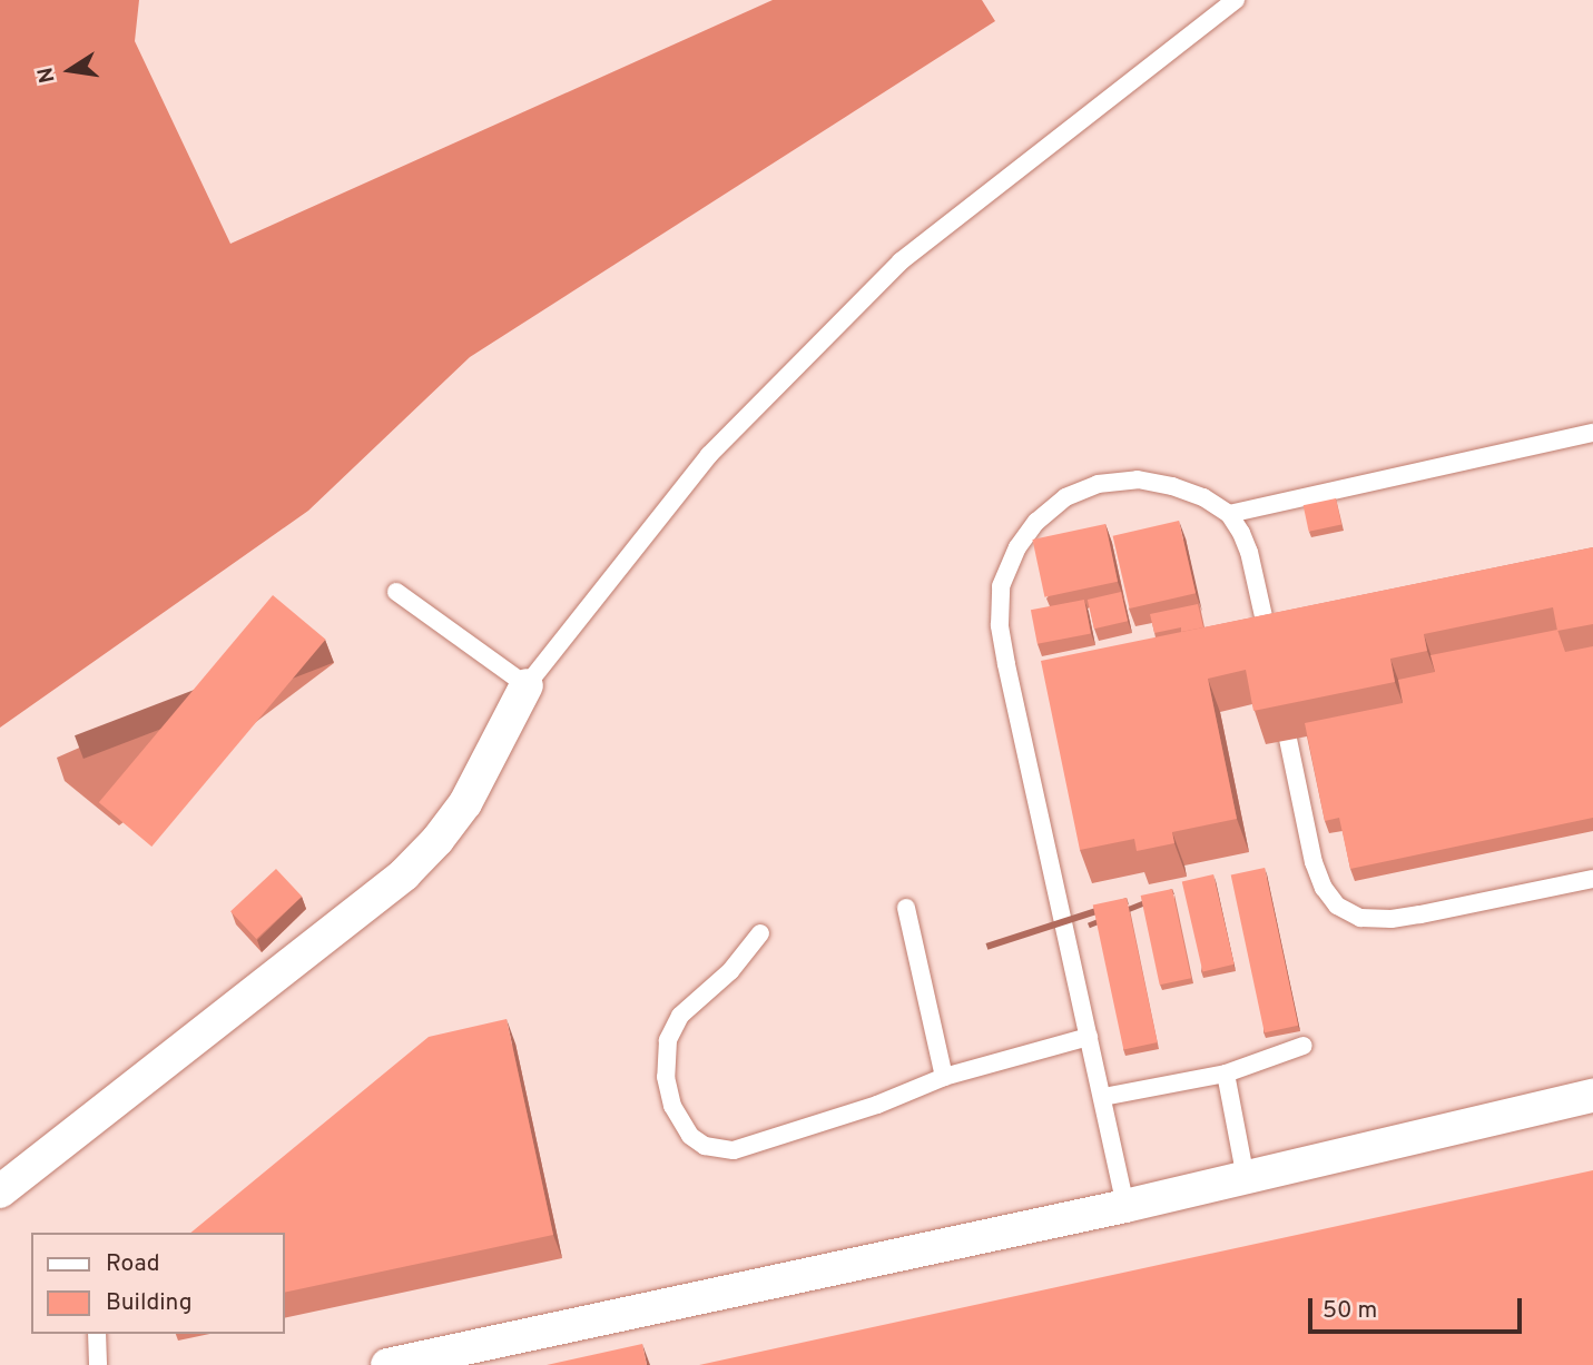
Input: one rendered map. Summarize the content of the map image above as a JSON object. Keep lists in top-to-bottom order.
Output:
{
  "legend": ["Road", "Building"],
  "scale_bar": "50 m",
  "north": "left"
}
